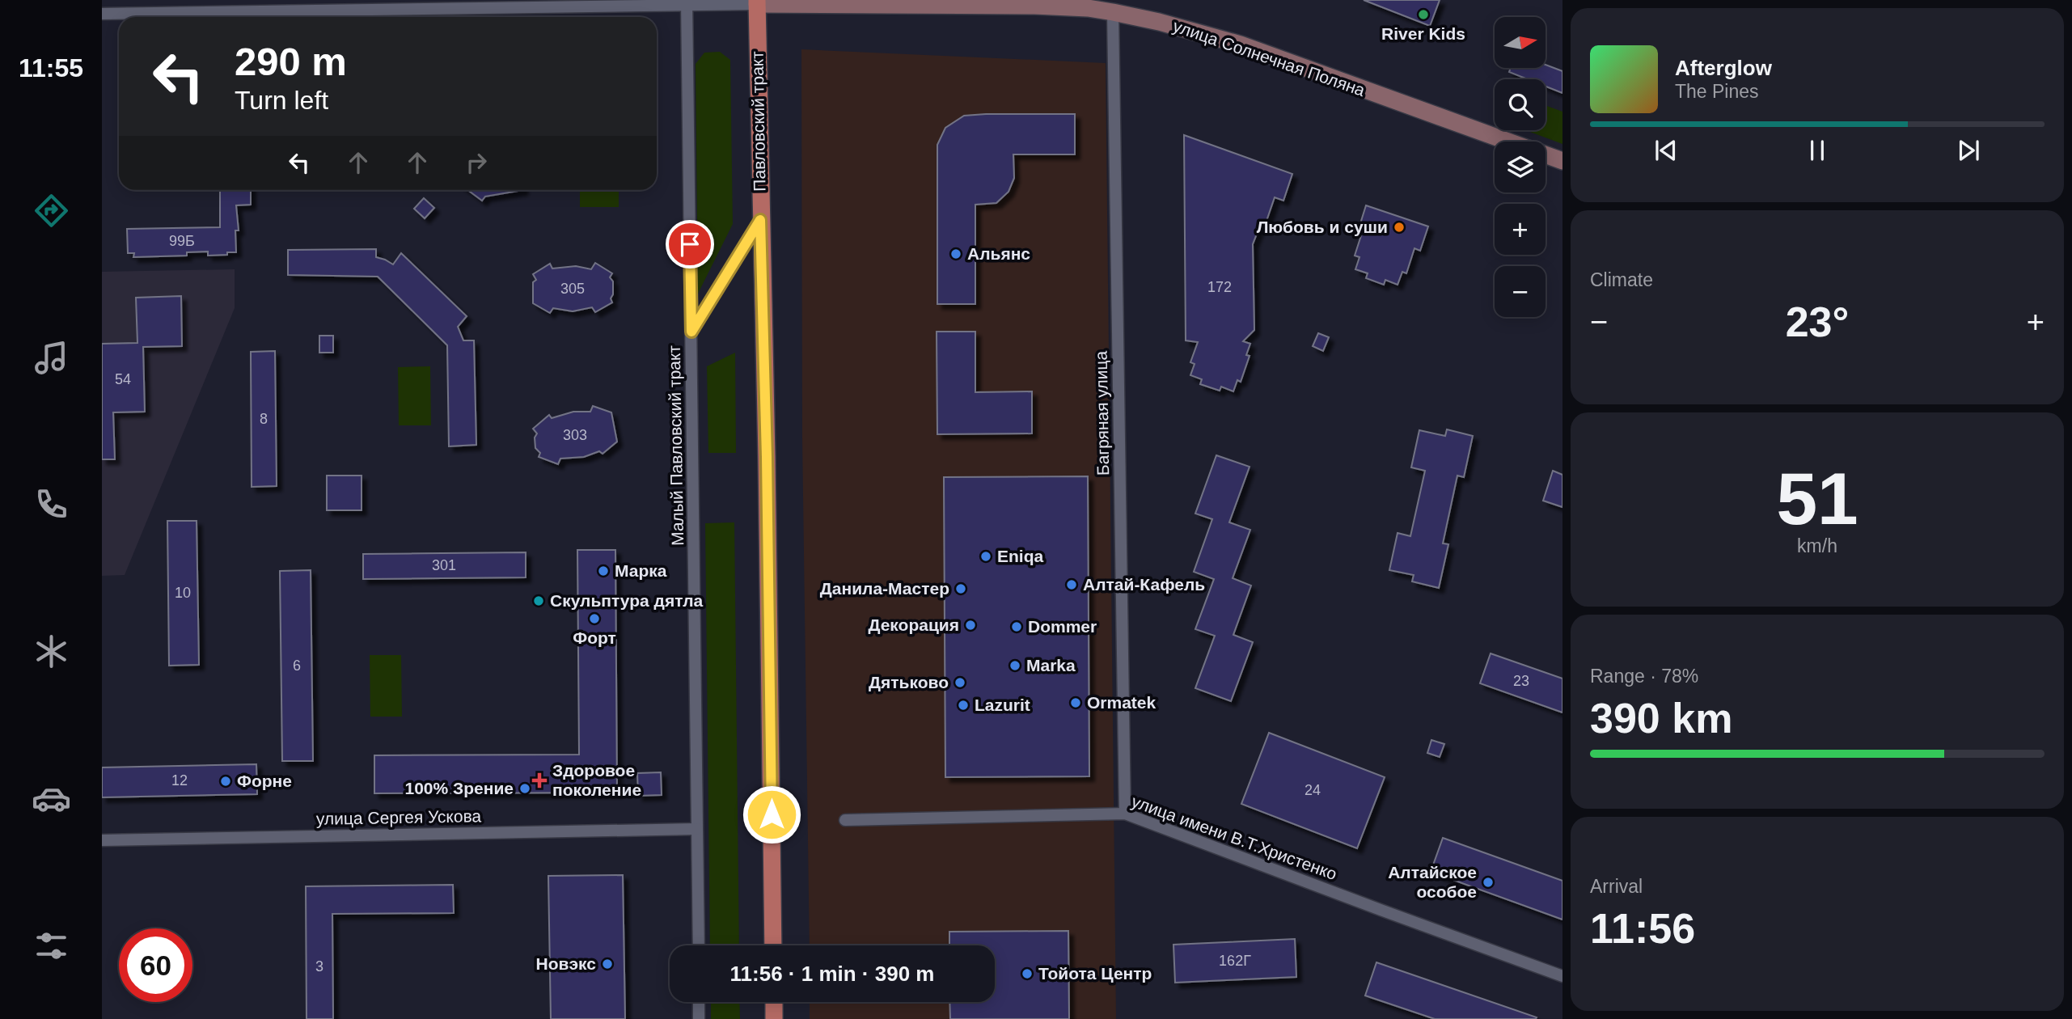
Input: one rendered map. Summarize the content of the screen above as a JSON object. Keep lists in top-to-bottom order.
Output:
{
  "streets": {
    "main road": ["Павловский тракт"],
    "street": [
      "улица Солнечная Поляна",
      "Багряная улица",
      "Малый Павловский тракт",
      "улица Сергея Ускова",
      "улица имени В.Т.Христенко"
    ]
  },
  "crossings": [
    ["улица Солнечная Поляна", "Павловский тракт"],
    ["улица Солнечная Поляна", "Багряная улица"],
    ["Багряная улица", "улица имени В.Т.Христенко"],
    ["Малый Павловский тракт", "улица Сергея Ускова"]
  ],
  "places": {
    "other": [
      "River Kids",
      "Любовь и суши",
      "Альянс",
      "Eniqa",
      "Марка",
      "Алтай-Кафель",
      "Данила-Мастер",
      "Скульптура дятла",
      "Форт",
      "Декорация",
      "Dommer",
      "Marka",
      "Дятьково",
      "Ormatek",
      "Lazurit",
      "Форне",
      "100% Зрение",
      "Алтайское особое",
      "Новэкс",
      "Тойота Центр"
    ],
    "health": ["Здоровое поколение"]
  },
  "house_numbers": [
    "99Б",
    "172",
    "305",
    "54",
    "8",
    "303",
    "301",
    "10",
    "6",
    "23",
    "12",
    "24",
    "162Г",
    "3"
  ],
  "north": "right",
  "page": {
    "tabs": "11:55",
    "map_buttons": ["+", "−"],
    "turn": ["290 m", "Turn left"],
    "song": ["Afterglow", "The Pines"],
    "tile": [
      "Climate",
      ["51", "km/h"],
      ["Range · 78%", "390 km"],
      ["Arrival", "11:56"]
    ],
    "heat": ["−", "23°", "+"],
    "limit": "60",
    "trip": "11:56 · 1 min · 390 m"
  }
}
